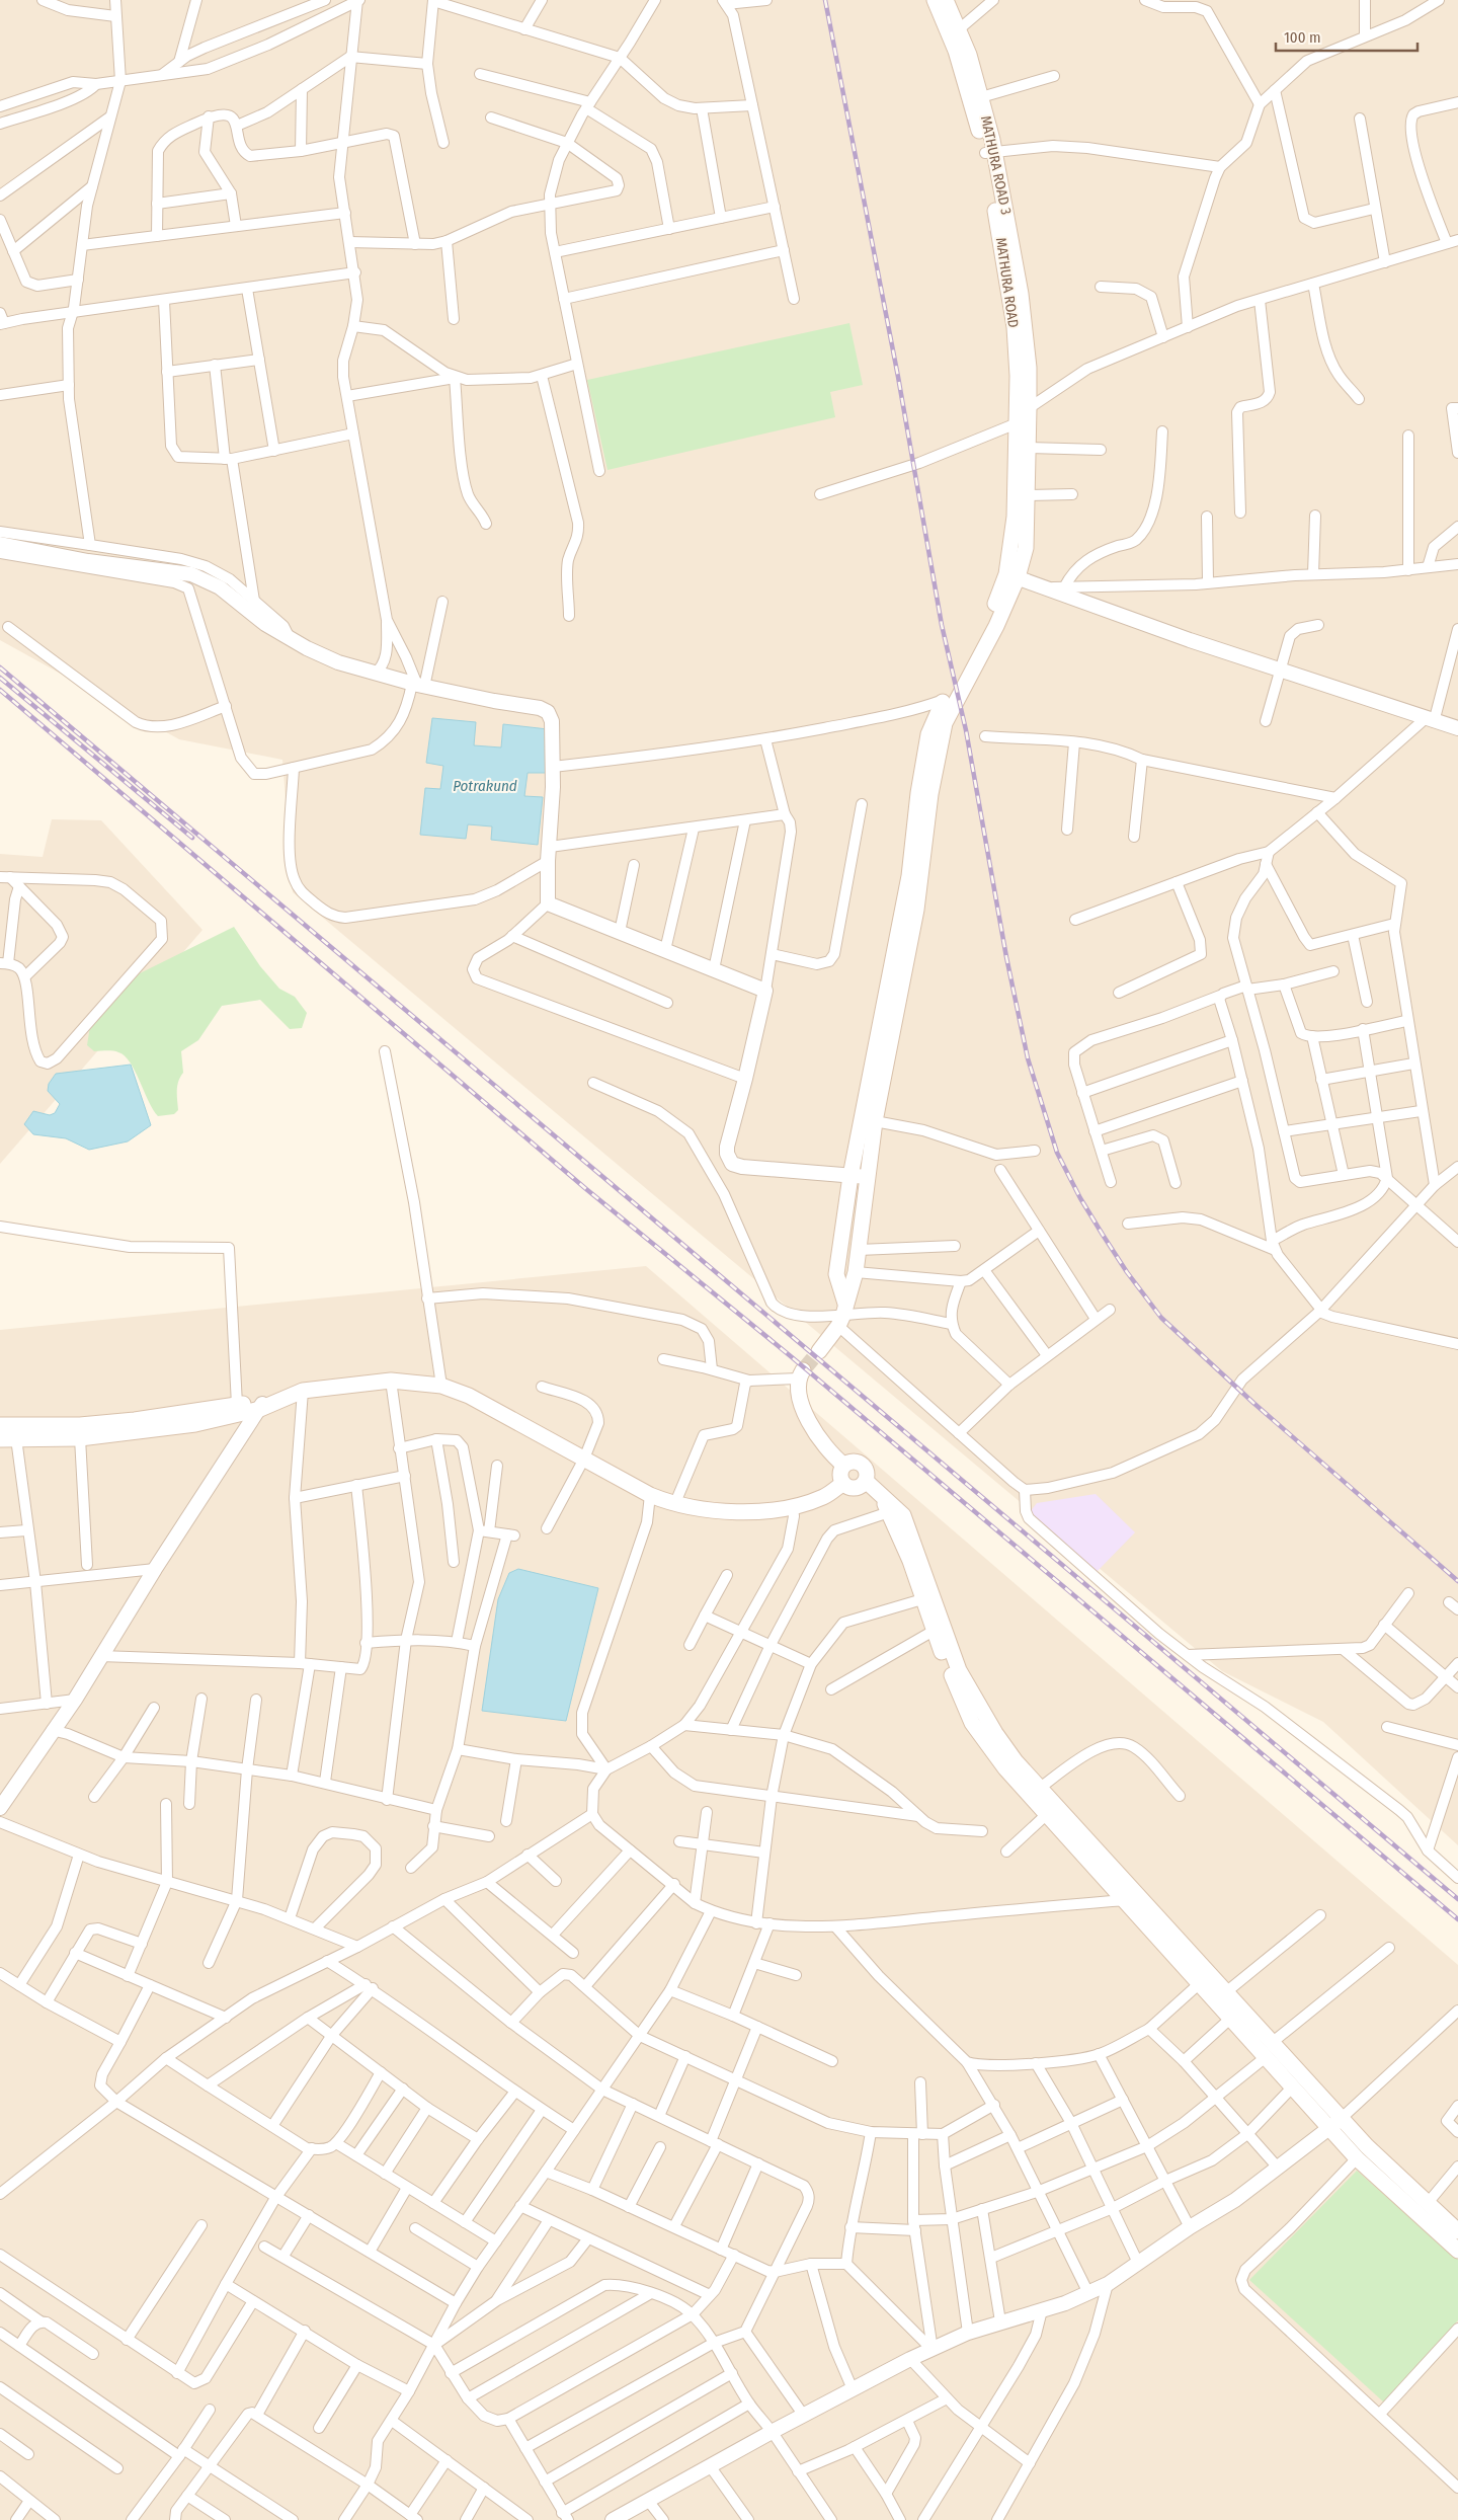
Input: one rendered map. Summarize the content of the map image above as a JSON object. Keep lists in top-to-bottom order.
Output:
{
  "streets": {
    "main road": ["MATHURA ROAD 3"]
  },
  "water": ["Potrakund"],
  "scale_bar": "100 m"
}
